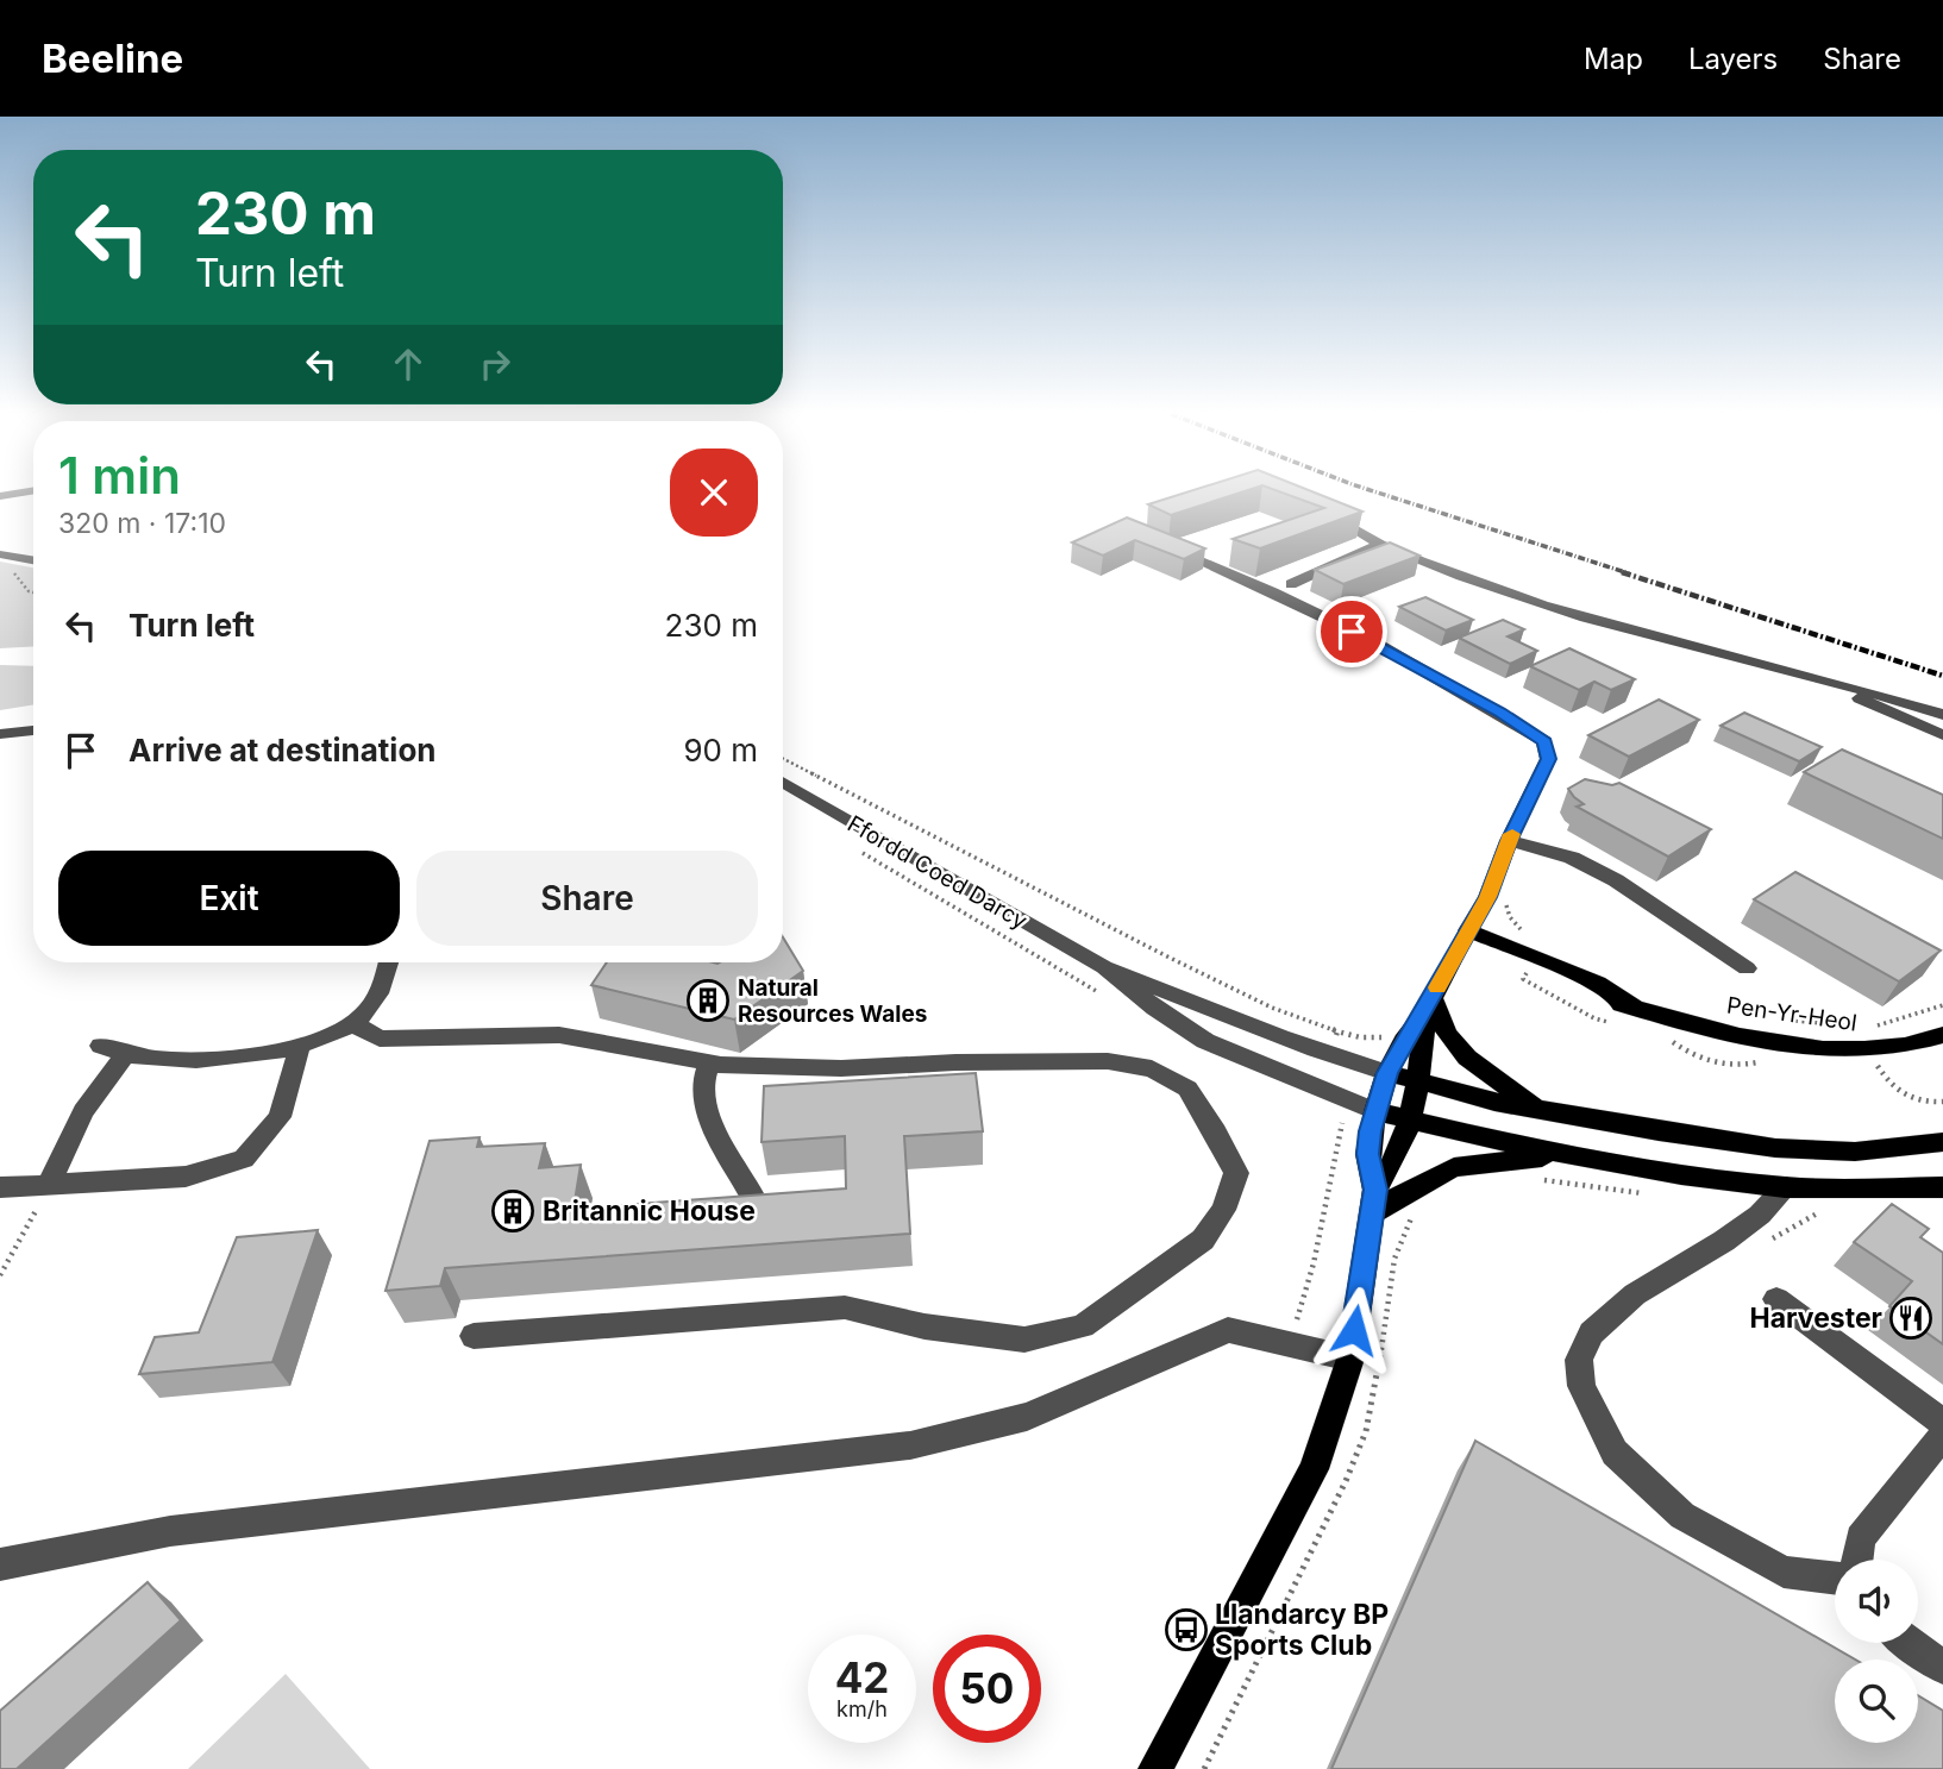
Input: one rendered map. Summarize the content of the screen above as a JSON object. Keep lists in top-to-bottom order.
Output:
{
  "streets": {
    "main road": ["Pen-Yr-Heol"],
    "street": ["Ffordd Coed Darcy"]
  },
  "places": {
    "building": ["Natural Resources Wales", "Britannic House"],
    "restaurant": ["Harvester"],
    "bus stop": ["Llandarcy BP Sports Club"]
  },
  "page": {
    "header": "Beeline",
    "nav": ["Map", "Layers", "Share"],
    "turn": ["230 m", "Turn left"],
    "heading": ["1 min", "320 m · 17:10"],
    "list": [
      {
        "name": "Turn left",
        "value": "230 m"
      },
      {
        "name": "Arrive at destination",
        "value": "90 m"
      }
    ],
    "buttons": ["Exit", "Share"],
    "speed": "42 km/h",
    "limit": "50"
  }
}
